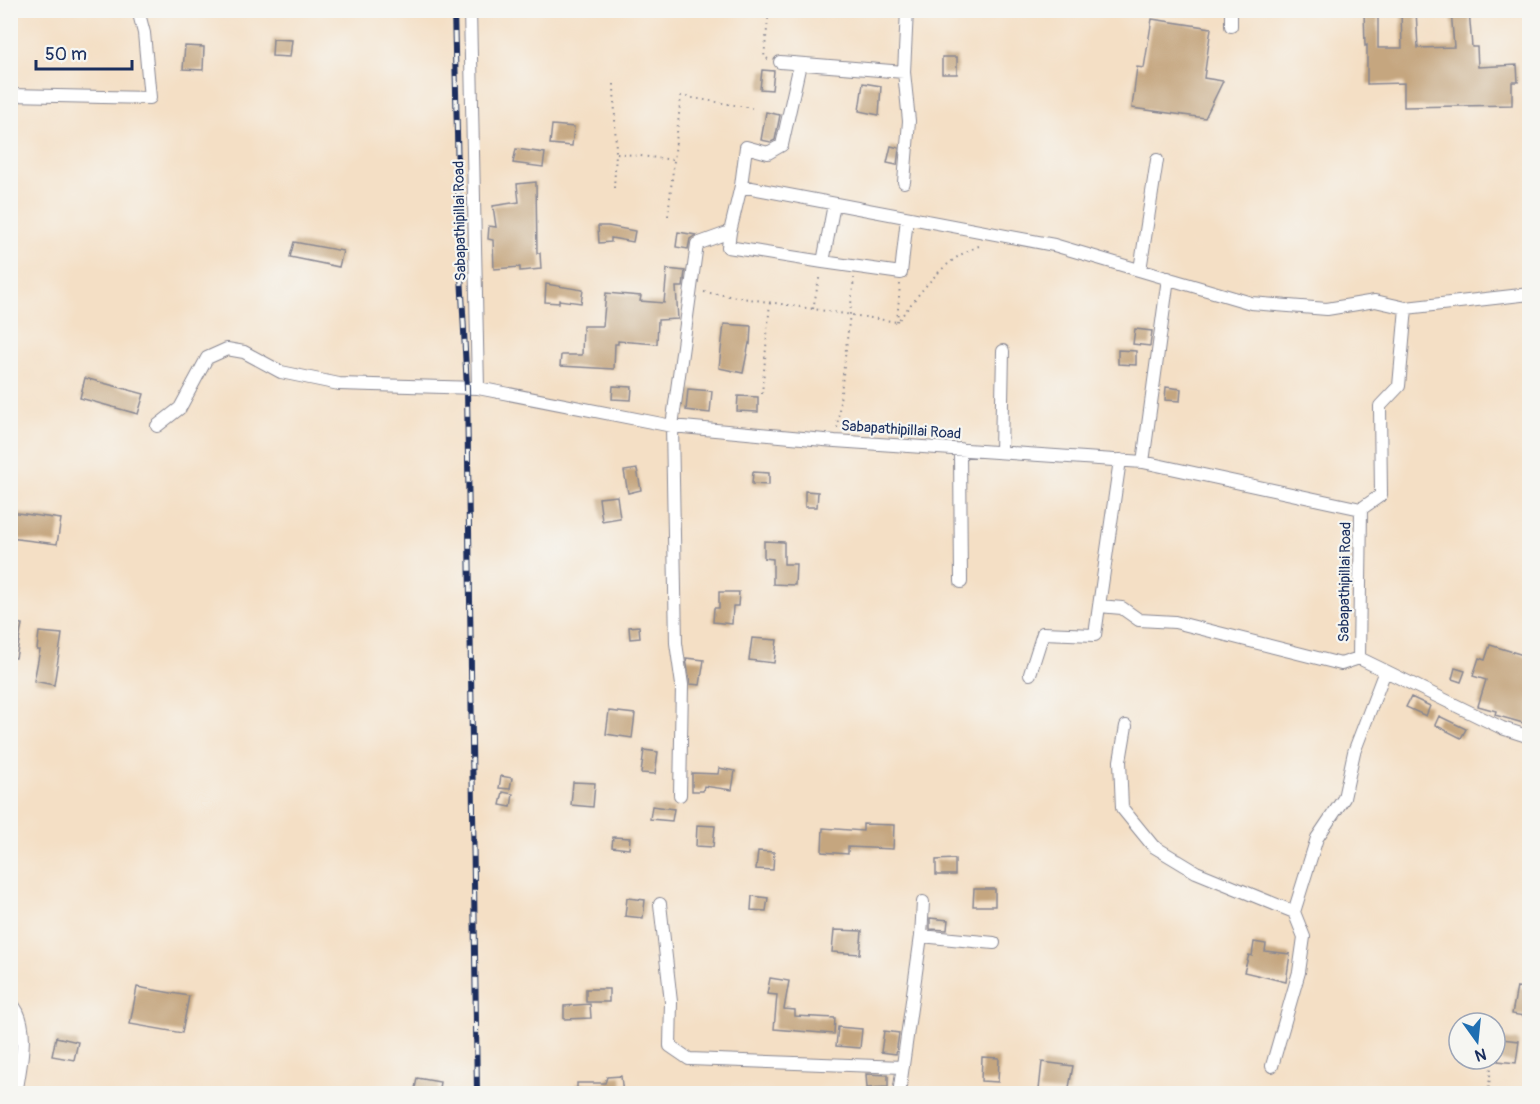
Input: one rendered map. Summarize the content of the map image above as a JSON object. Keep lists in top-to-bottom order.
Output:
{
  "streets": {
    "street": ["Sabapathipillai Road"]
  },
  "scale_bar": "50 m",
  "north": "bottom"
}
